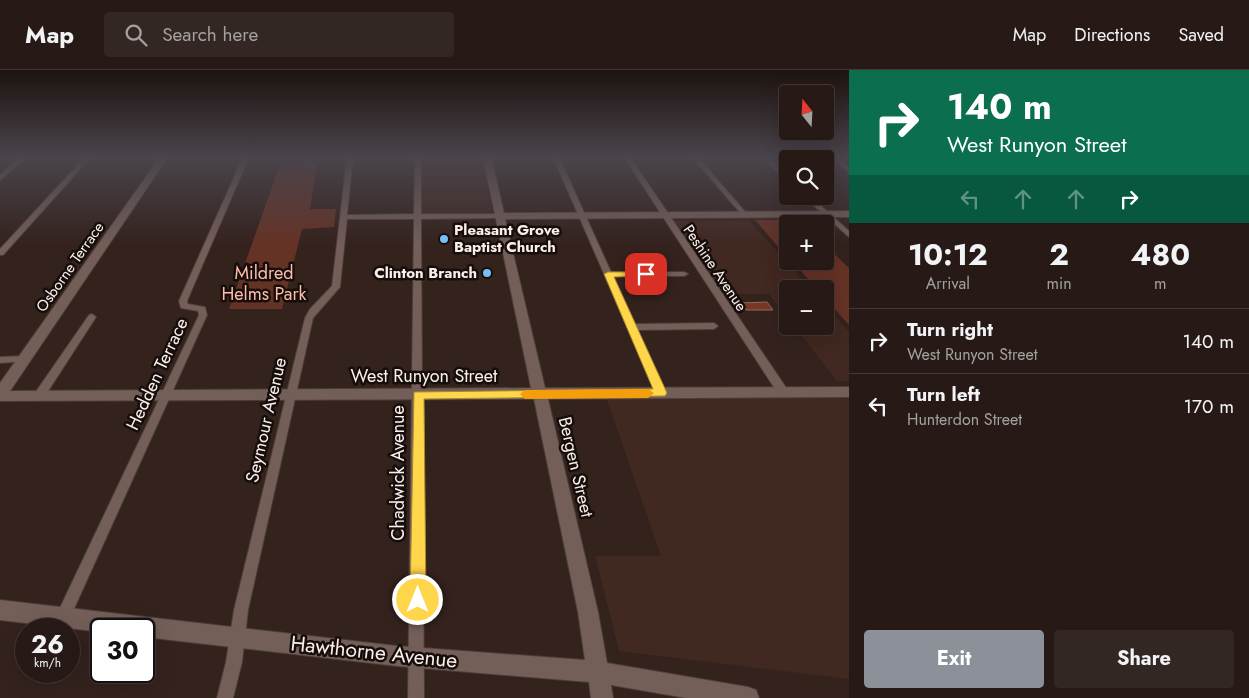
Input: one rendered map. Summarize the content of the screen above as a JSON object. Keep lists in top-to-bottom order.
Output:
{
  "streets": {
    "street": [
      "Osborne Terrace",
      "Peshine Avenue",
      "Hedden Terrace",
      "West Runyon Street",
      "Seymour Avenue",
      "Bergen Street",
      "Chadwick Avenue",
      "Hawthorne Avenue"
    ]
  },
  "crossings": [
    ["Osborne Terrace", "West Runyon Street"],
    ["Peshine Avenue", "West Runyon Street"],
    ["Hedden Terrace", "West Runyon Street"],
    ["Hedden Terrace", "Hawthorne Avenue"],
    ["West Runyon Street", "Seymour Avenue"],
    ["West Runyon Street", "Bergen Street"],
    ["West Runyon Street", "Chadwick Avenue"],
    ["Seymour Avenue", "Hawthorne Avenue"],
    ["Bergen Street", "Hawthorne Avenue"],
    ["Chadwick Avenue", "Hawthorne Avenue"]
  ],
  "parks": ["Mildred Helms Park"],
  "places": ["Pleasant Grove Baptist Church", "Clinton Branch"],
  "north": "top",
  "page": {
    "header": "Map",
    "search": "Search here",
    "nav": ["Map", "Directions", "Saved"],
    "turn": ["140 m", "West Runyon Street"],
    "map_buttons": ["+", "−"],
    "eta": [
      "10:12",
      "Arrival",
      "2",
      "min",
      "480",
      "m"
    ],
    "list": [
      {
        "name": "Turn right",
        "note": "West Runyon Street",
        "value": "140 m"
      },
      {
        "name": "Turn left",
        "note": "Hunterdon Street",
        "value": "170 m"
      }
    ],
    "speed": "26 km/h",
    "limit": "30",
    "buttons": ["Exit", "Share"]
  }
}
